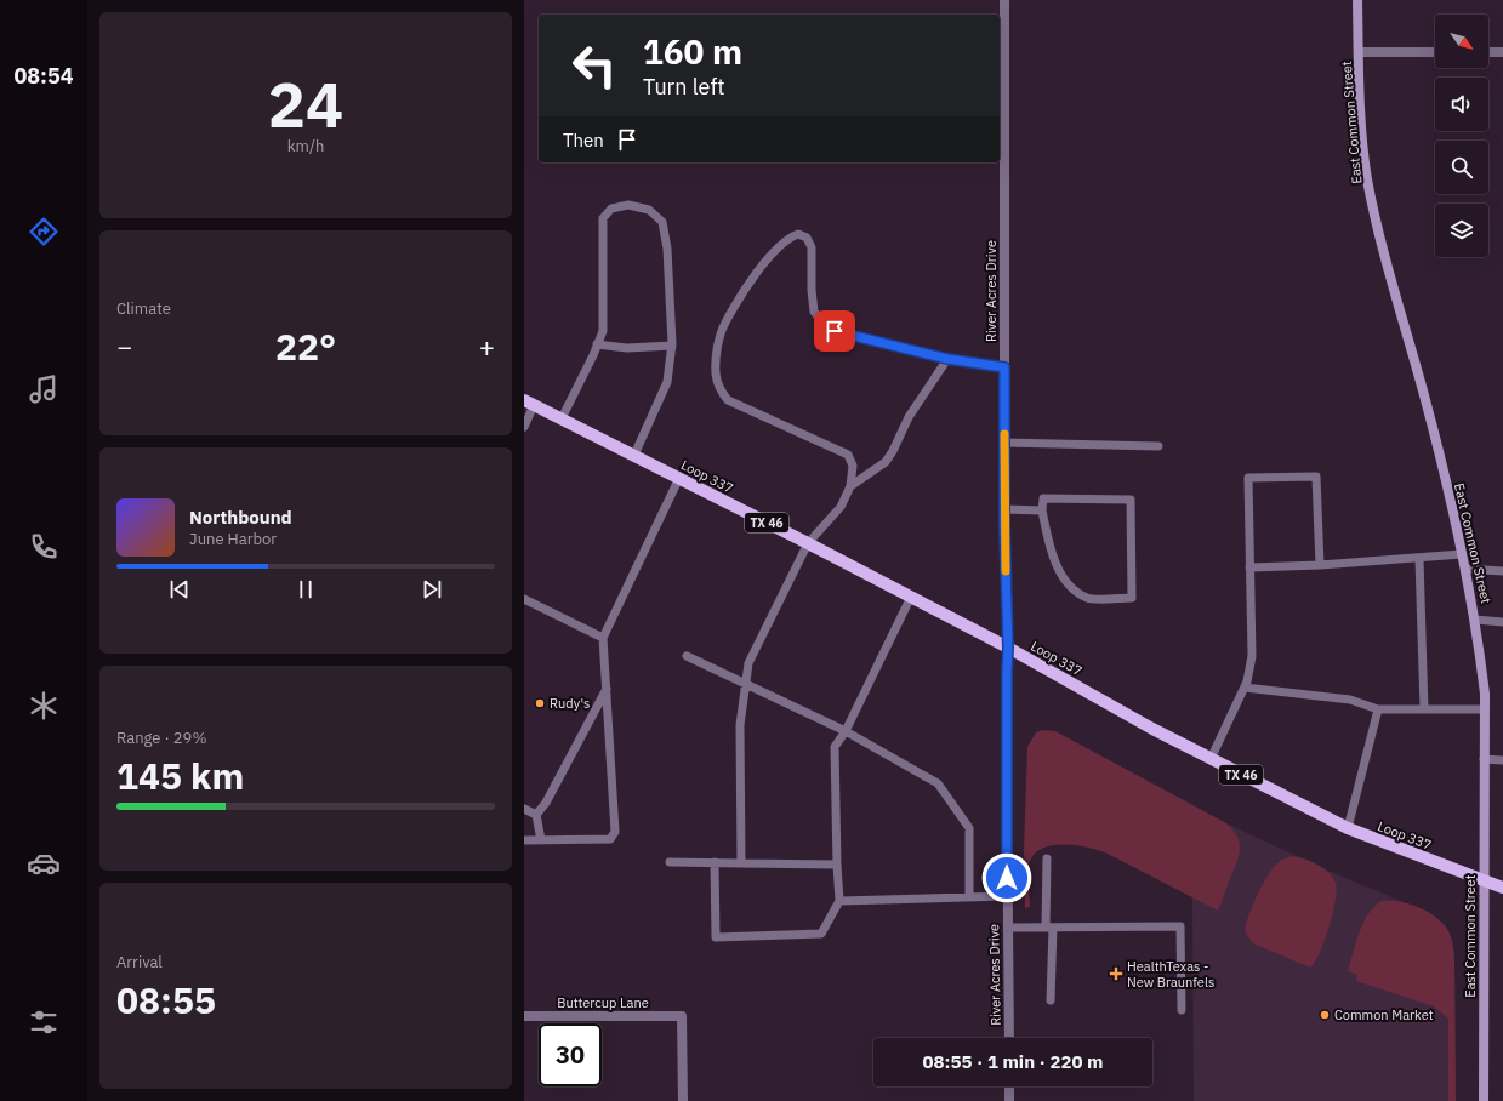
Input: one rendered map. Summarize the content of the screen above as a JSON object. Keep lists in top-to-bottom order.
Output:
{
  "streets": {
    "main road": ["East Common Street", "Loop 337", "TX 46"],
    "street": ["River Acres Drive", "Buttercup Lane"]
  },
  "crossings": [
    ["East Common Street", "Loop 337"],
    ["River Acres Drive", "Loop 337"]
  ],
  "places": {
    "other": ["Rudy's", "Common Market"],
    "health": ["HealthTexas - New Braunfels"]
  },
  "north": "bottom right",
  "page": {
    "tabs": "08:54",
    "tile": [
      ["24", "km/h"],
      "Climate",
      ["Range · 29%", "145 km"],
      ["Arrival", "08:55"]
    ],
    "turn": ["160 m", "Turn left"],
    "then": "Then",
    "heat": ["−", "22°", "+"],
    "song": ["Northbound", "June Harbor"],
    "limit": "30",
    "trip": "08:55 · 1 min · 220 m"
  }
}
